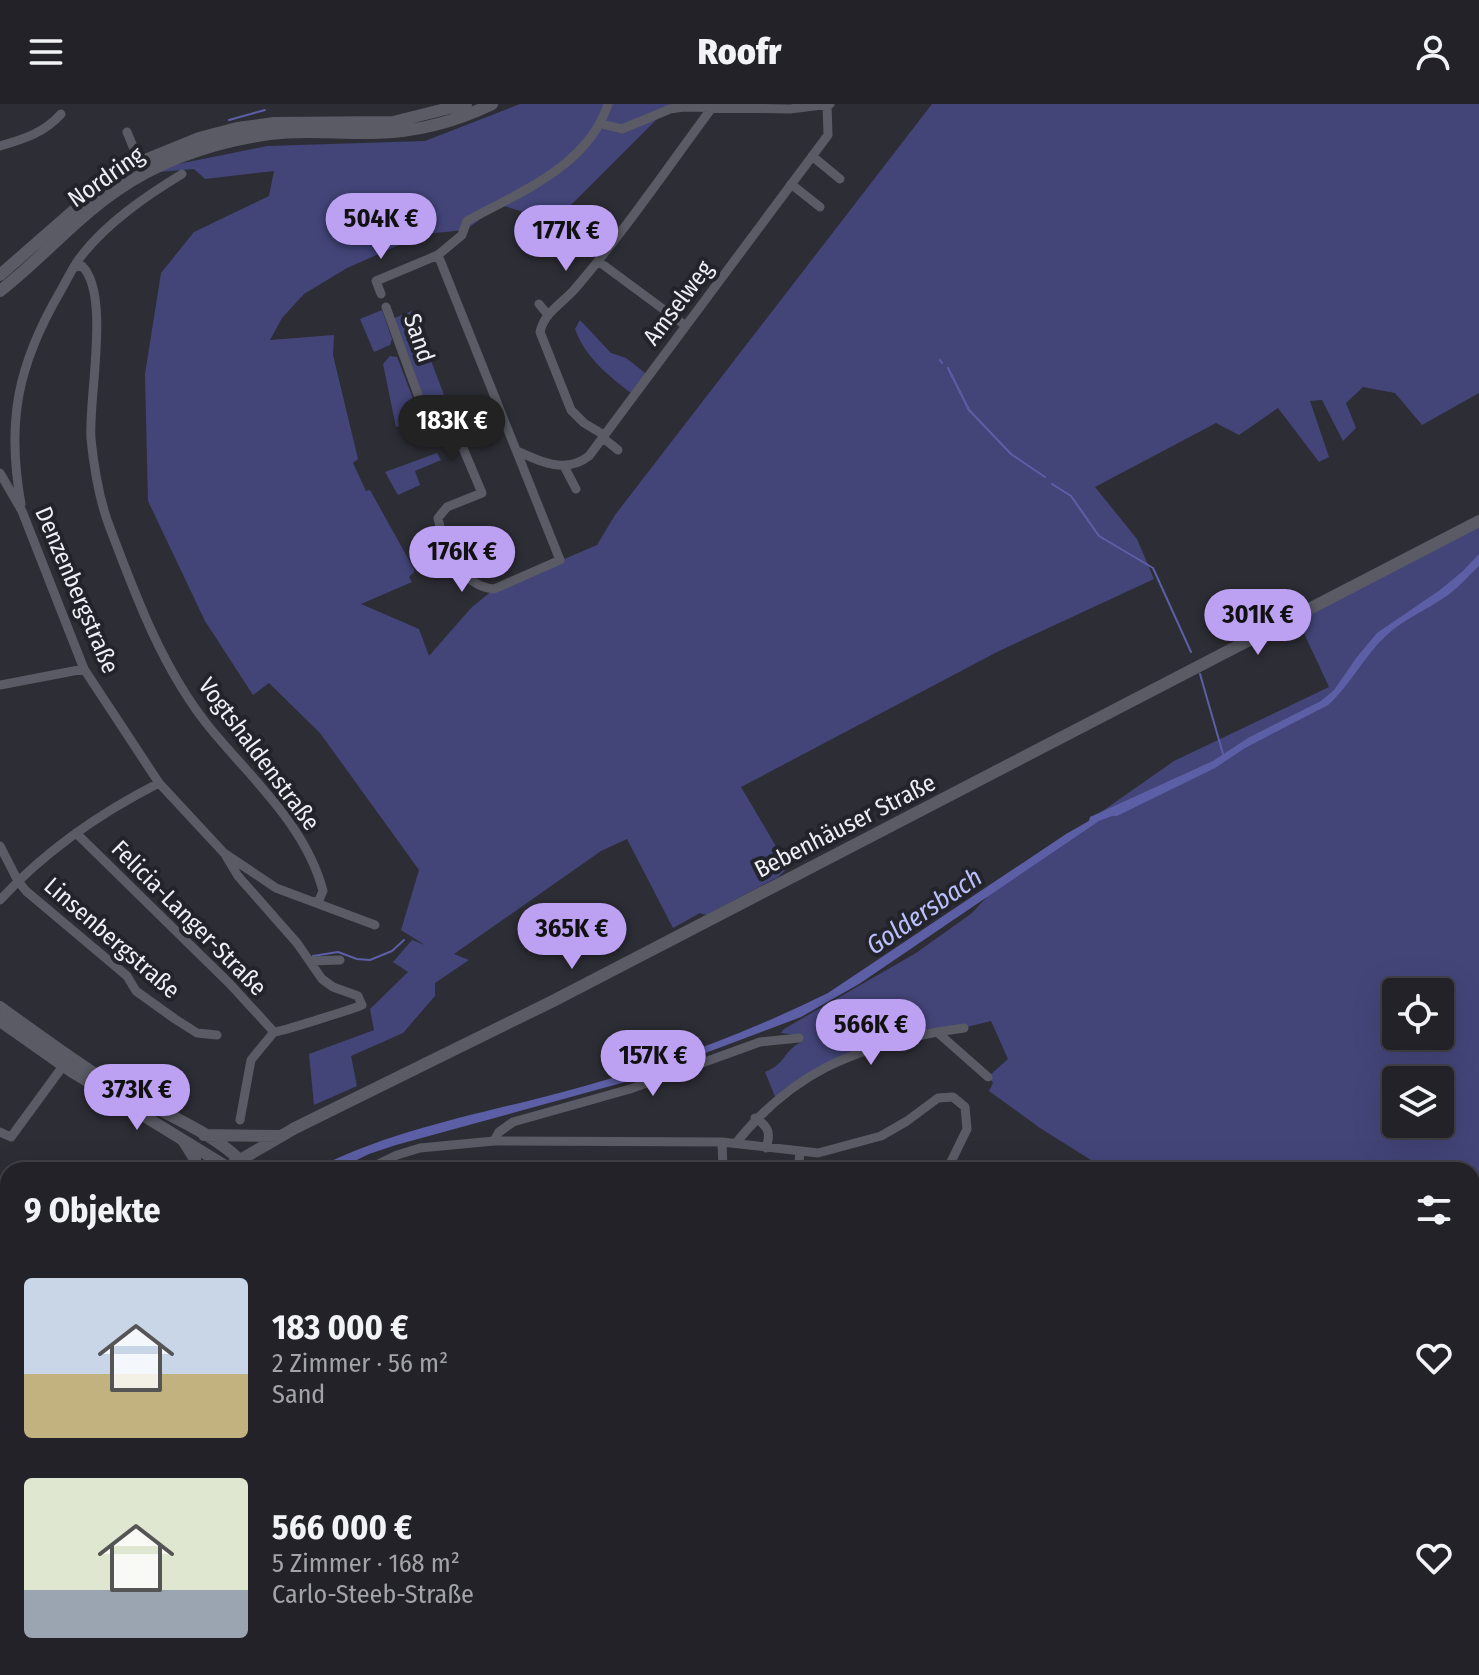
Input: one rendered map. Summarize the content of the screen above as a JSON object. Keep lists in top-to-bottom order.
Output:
{
  "streets": {
    "main road": ["Nordring", "Bebenhäuser Straße"],
    "street": [
      "Amselweg",
      "Sand",
      "Denzenbergstraße",
      "Vogtshaldenstraße",
      "Felicia-Langer-Straße",
      "Linsenbergstraße"
    ]
  },
  "crossings": [
    ["Denzenbergstraße", "Vogtshaldenstraße"]
  ],
  "water": ["Goldersbach"],
  "page": {
    "header": "Roofr",
    "price": [
      "504K €",
      "177K €",
      "183K €",
      "176K €",
      "301K €",
      "365K €",
      "566K €",
      "157K €",
      "373K €"
    ],
    "heading": "9 Objekte",
    "list": [
      {
        "name": "183 000 €",
        "note": "2 Zimmer · 56 m² · Sand"
      },
      {
        "name": "566 000 €",
        "note": "5 Zimmer · 168 m² · Carlo-Steeb-Straße"
      }
    ]
  }
}
